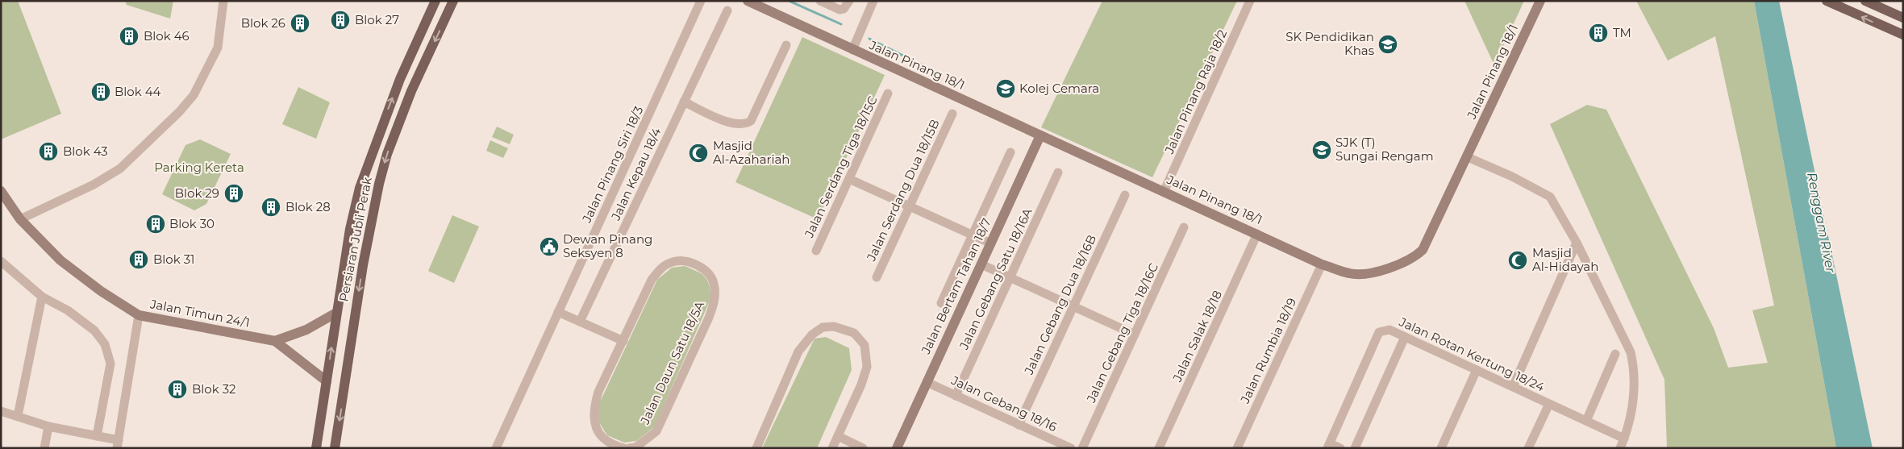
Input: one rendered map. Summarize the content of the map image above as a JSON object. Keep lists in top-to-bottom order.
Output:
{
  "streets": {
    "main road": ["Persiaran Jubli Perak"],
    "street": [
      "Jalan Pinang 18/1",
      "Jalan Pinang Raja 18/2",
      "Jalan Pinang Siri 18/3",
      "Jalan Serdang Tiga 18/15C",
      "Jalan Kepau 18/4",
      "Jalan Serdang Dua 18/15B",
      "Jalan Gebang Satu 18/16A",
      "Jalan Bertam Tahan 18/7",
      "Jalan Gebang Dua 18/16B",
      "Jalan Timun 24/1",
      "Jalan Gebang Tiga 18/16C",
      "Jalan Salak 18/18",
      "Jalan Rumbia 18/19",
      "Jalan Rotan Kertung 18/24",
      "Jalan Daun Satu 18/5A",
      "Jalan Gebang 18/16"
    ]
  },
  "crossings": [
    ["Jalan Pinang 18/1", "Jalan Pinang Raja 18/2"],
    ["Jalan Pinang 18/1", "Jalan Bertam Tahan 18/7"],
    ["Jalan Pinang 18/1", "Jalan Salak 18/18"],
    ["Jalan Pinang 18/1", "Jalan Rumbia 18/19"],
    ["Jalan Gebang Satu 18/16A", "Jalan Gebang 18/16"],
    ["Jalan Bertam Tahan 18/7", "Jalan Gebang 18/16"],
    ["Jalan Gebang Dua 18/16B", "Jalan Gebang 18/16"]
  ],
  "water": ["Renggam River"],
  "parks": ["Parking Kereta"],
  "places": {
    "building": [
      "Blok 27",
      "Blok 26",
      "TM",
      "Blok 46",
      "Blok 44",
      "Blok 43",
      "Blok 29",
      "Blok 28",
      "Blok 30",
      "Blok 31",
      "Blok 32"
    ],
    "school or university": ["SK Pendidikan Khas", "Kolej Cemara", "SJK (T) Sungai Rengam"],
    "mosque": ["Masjid Al-Azahariah", "Masjid Al-Hidayah"],
    "public building": ["Dewan Pinang Seksyen 8"]
  }
}
